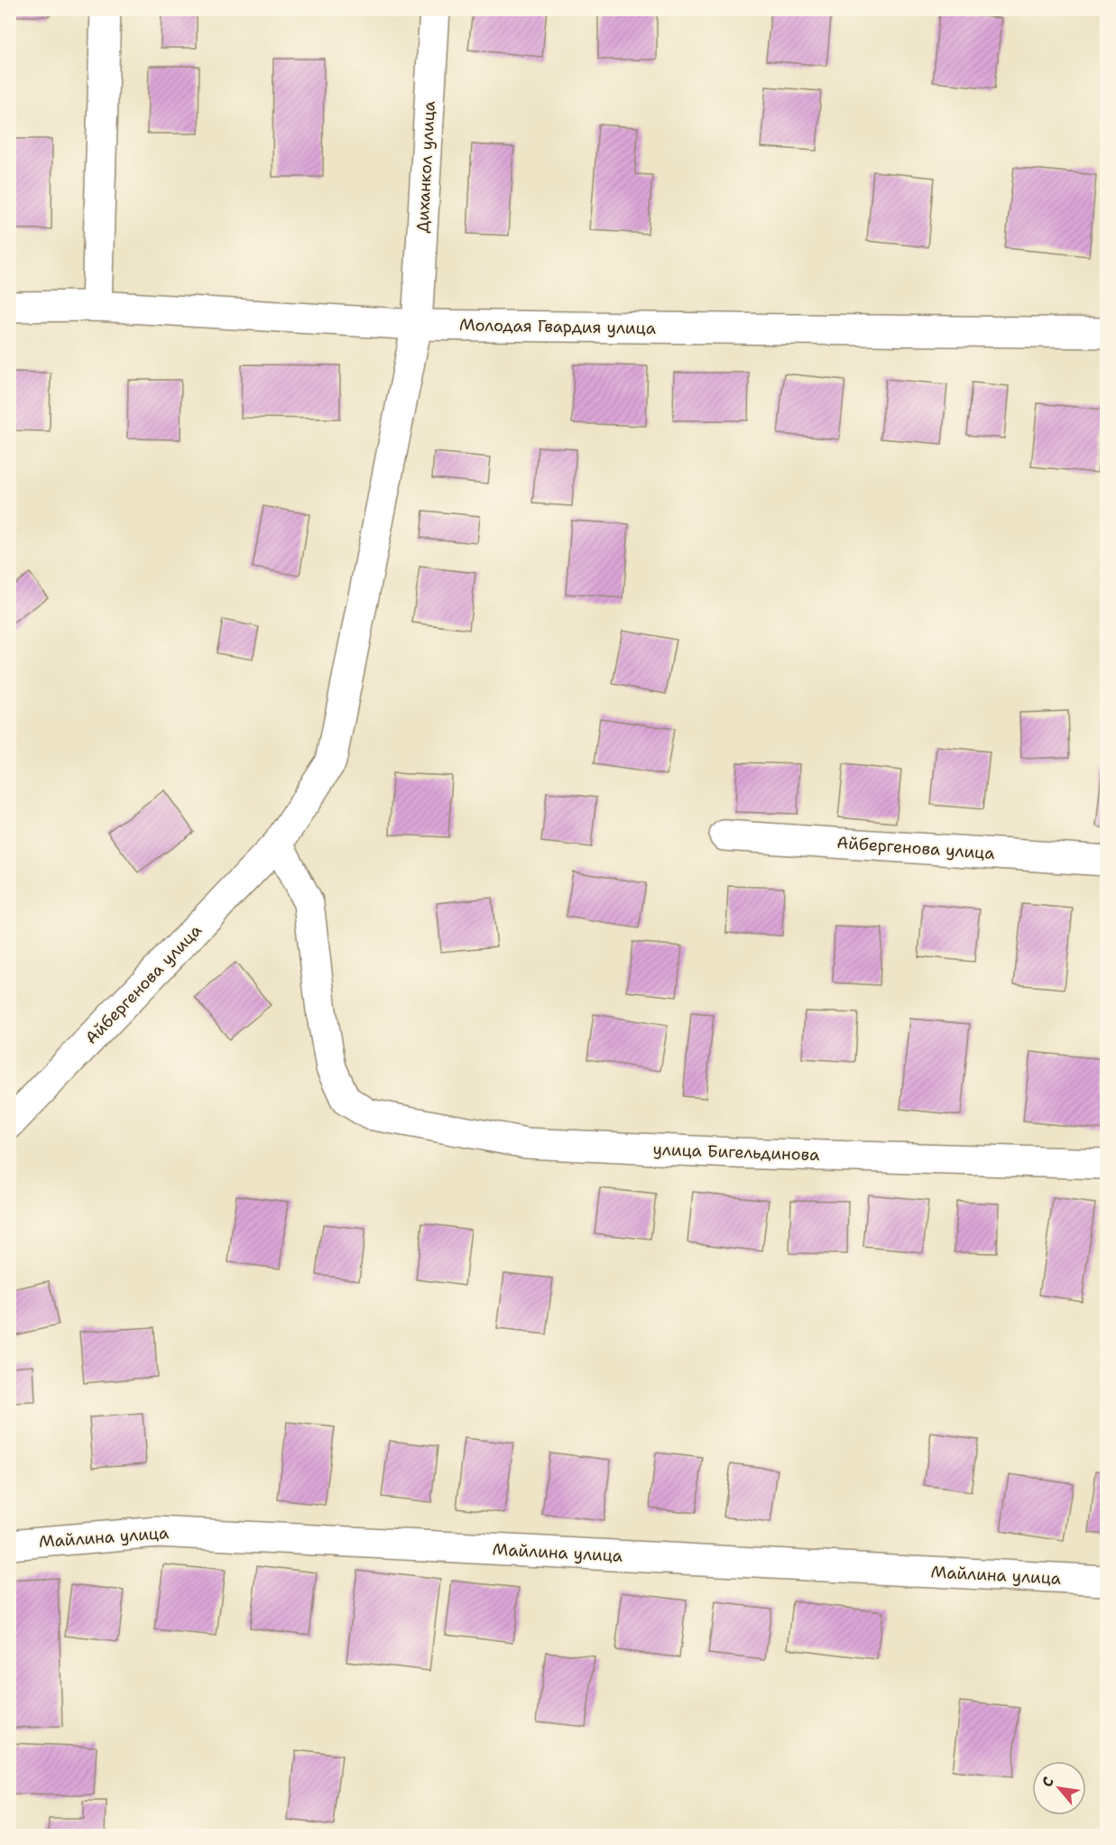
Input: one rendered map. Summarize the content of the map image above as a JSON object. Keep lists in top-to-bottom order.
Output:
{
  "streets": {
    "street": [
      "Диханкол улица",
      "Молодая Гвардия улица",
      "Айбергенова улица",
      "улица Бигельдинова",
      "Майлина улица"
    ]
  },
  "crossings": [
    ["Диханкол улица", "Молодая Гвардия улица"],
    ["Диханкол улица", "Айбергенова улица"],
    ["Диханкол улица", "улица Бигельдинова"],
    ["Айбергенова улица", "улица Бигельдинова"]
  ],
  "north": "top left"
}
